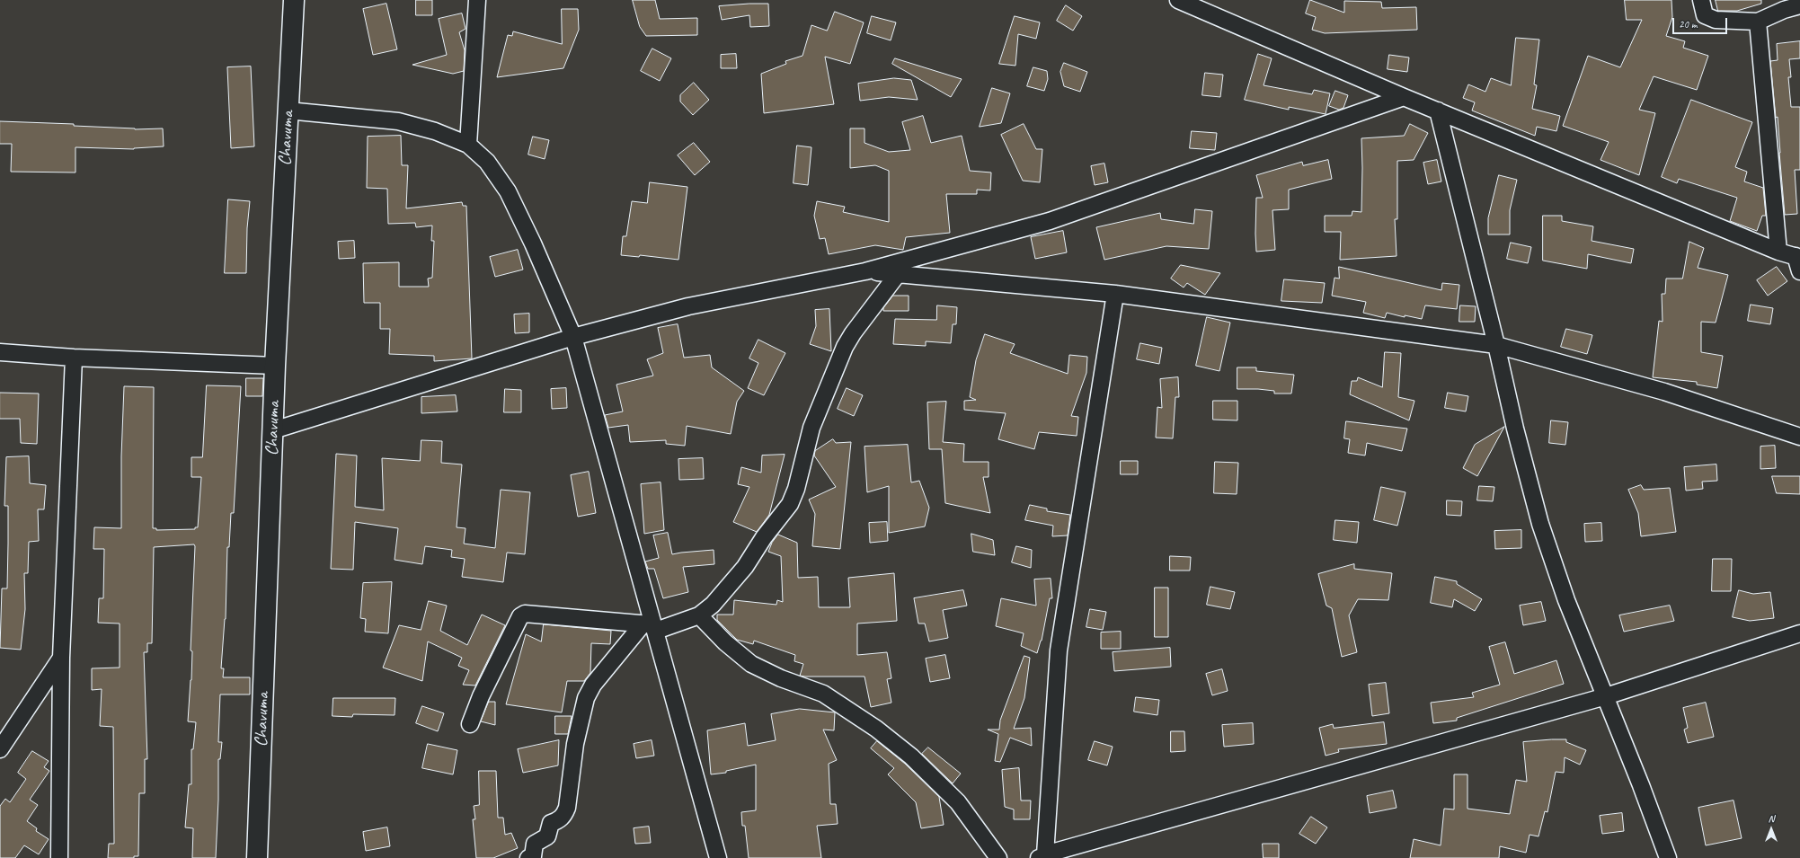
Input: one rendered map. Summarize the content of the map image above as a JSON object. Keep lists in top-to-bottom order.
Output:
{
  "streets": {
    "street": ["Chavuma"]
  },
  "scale_bar": "20 m",
  "north": "top"
}
